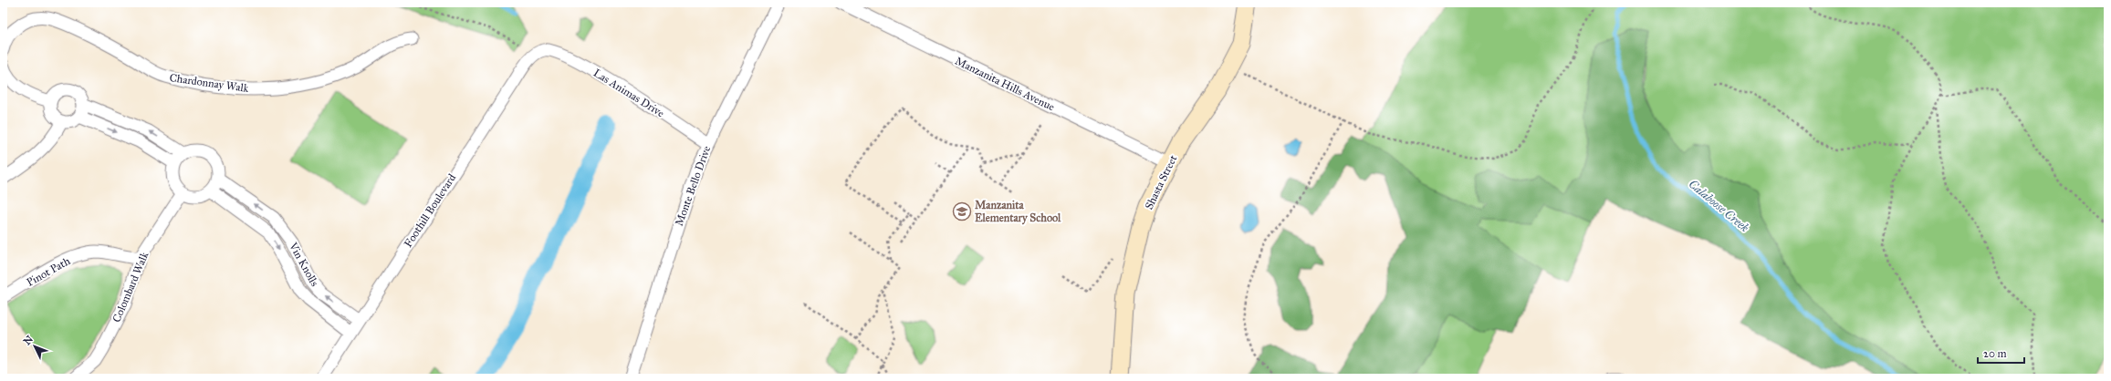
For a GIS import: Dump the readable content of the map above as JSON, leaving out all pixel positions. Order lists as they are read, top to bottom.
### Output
{
  "streets": {
    "street": [
      "Chardonnay Walk",
      "Manzanita Hills Avenue",
      "Las Animas Drive",
      "Shasta Street",
      "Monte Bello Drive",
      "Foothill Boulevard",
      "Vin Knolls",
      "Pinot Path",
      "Colombard Walk"
    ]
  },
  "crossings": [
    ["Manzanita Hills Avenue", "Shasta Street"],
    ["Las Animas Drive", "Monte Bello Drive"],
    ["Las Animas Drive", "Foothill Boulevard"],
    ["Foothill Boulevard", "Vin Knolls"],
    ["Vin Knolls", "Colombard Walk"],
    ["Pinot Path", "Colombard Walk"]
  ],
  "water": ["Calaboose Creek"],
  "places": {
    "school or university": ["Manzanita Elementary School"]
  },
  "scale_bar": "20 m",
  "north": "top left"
}
